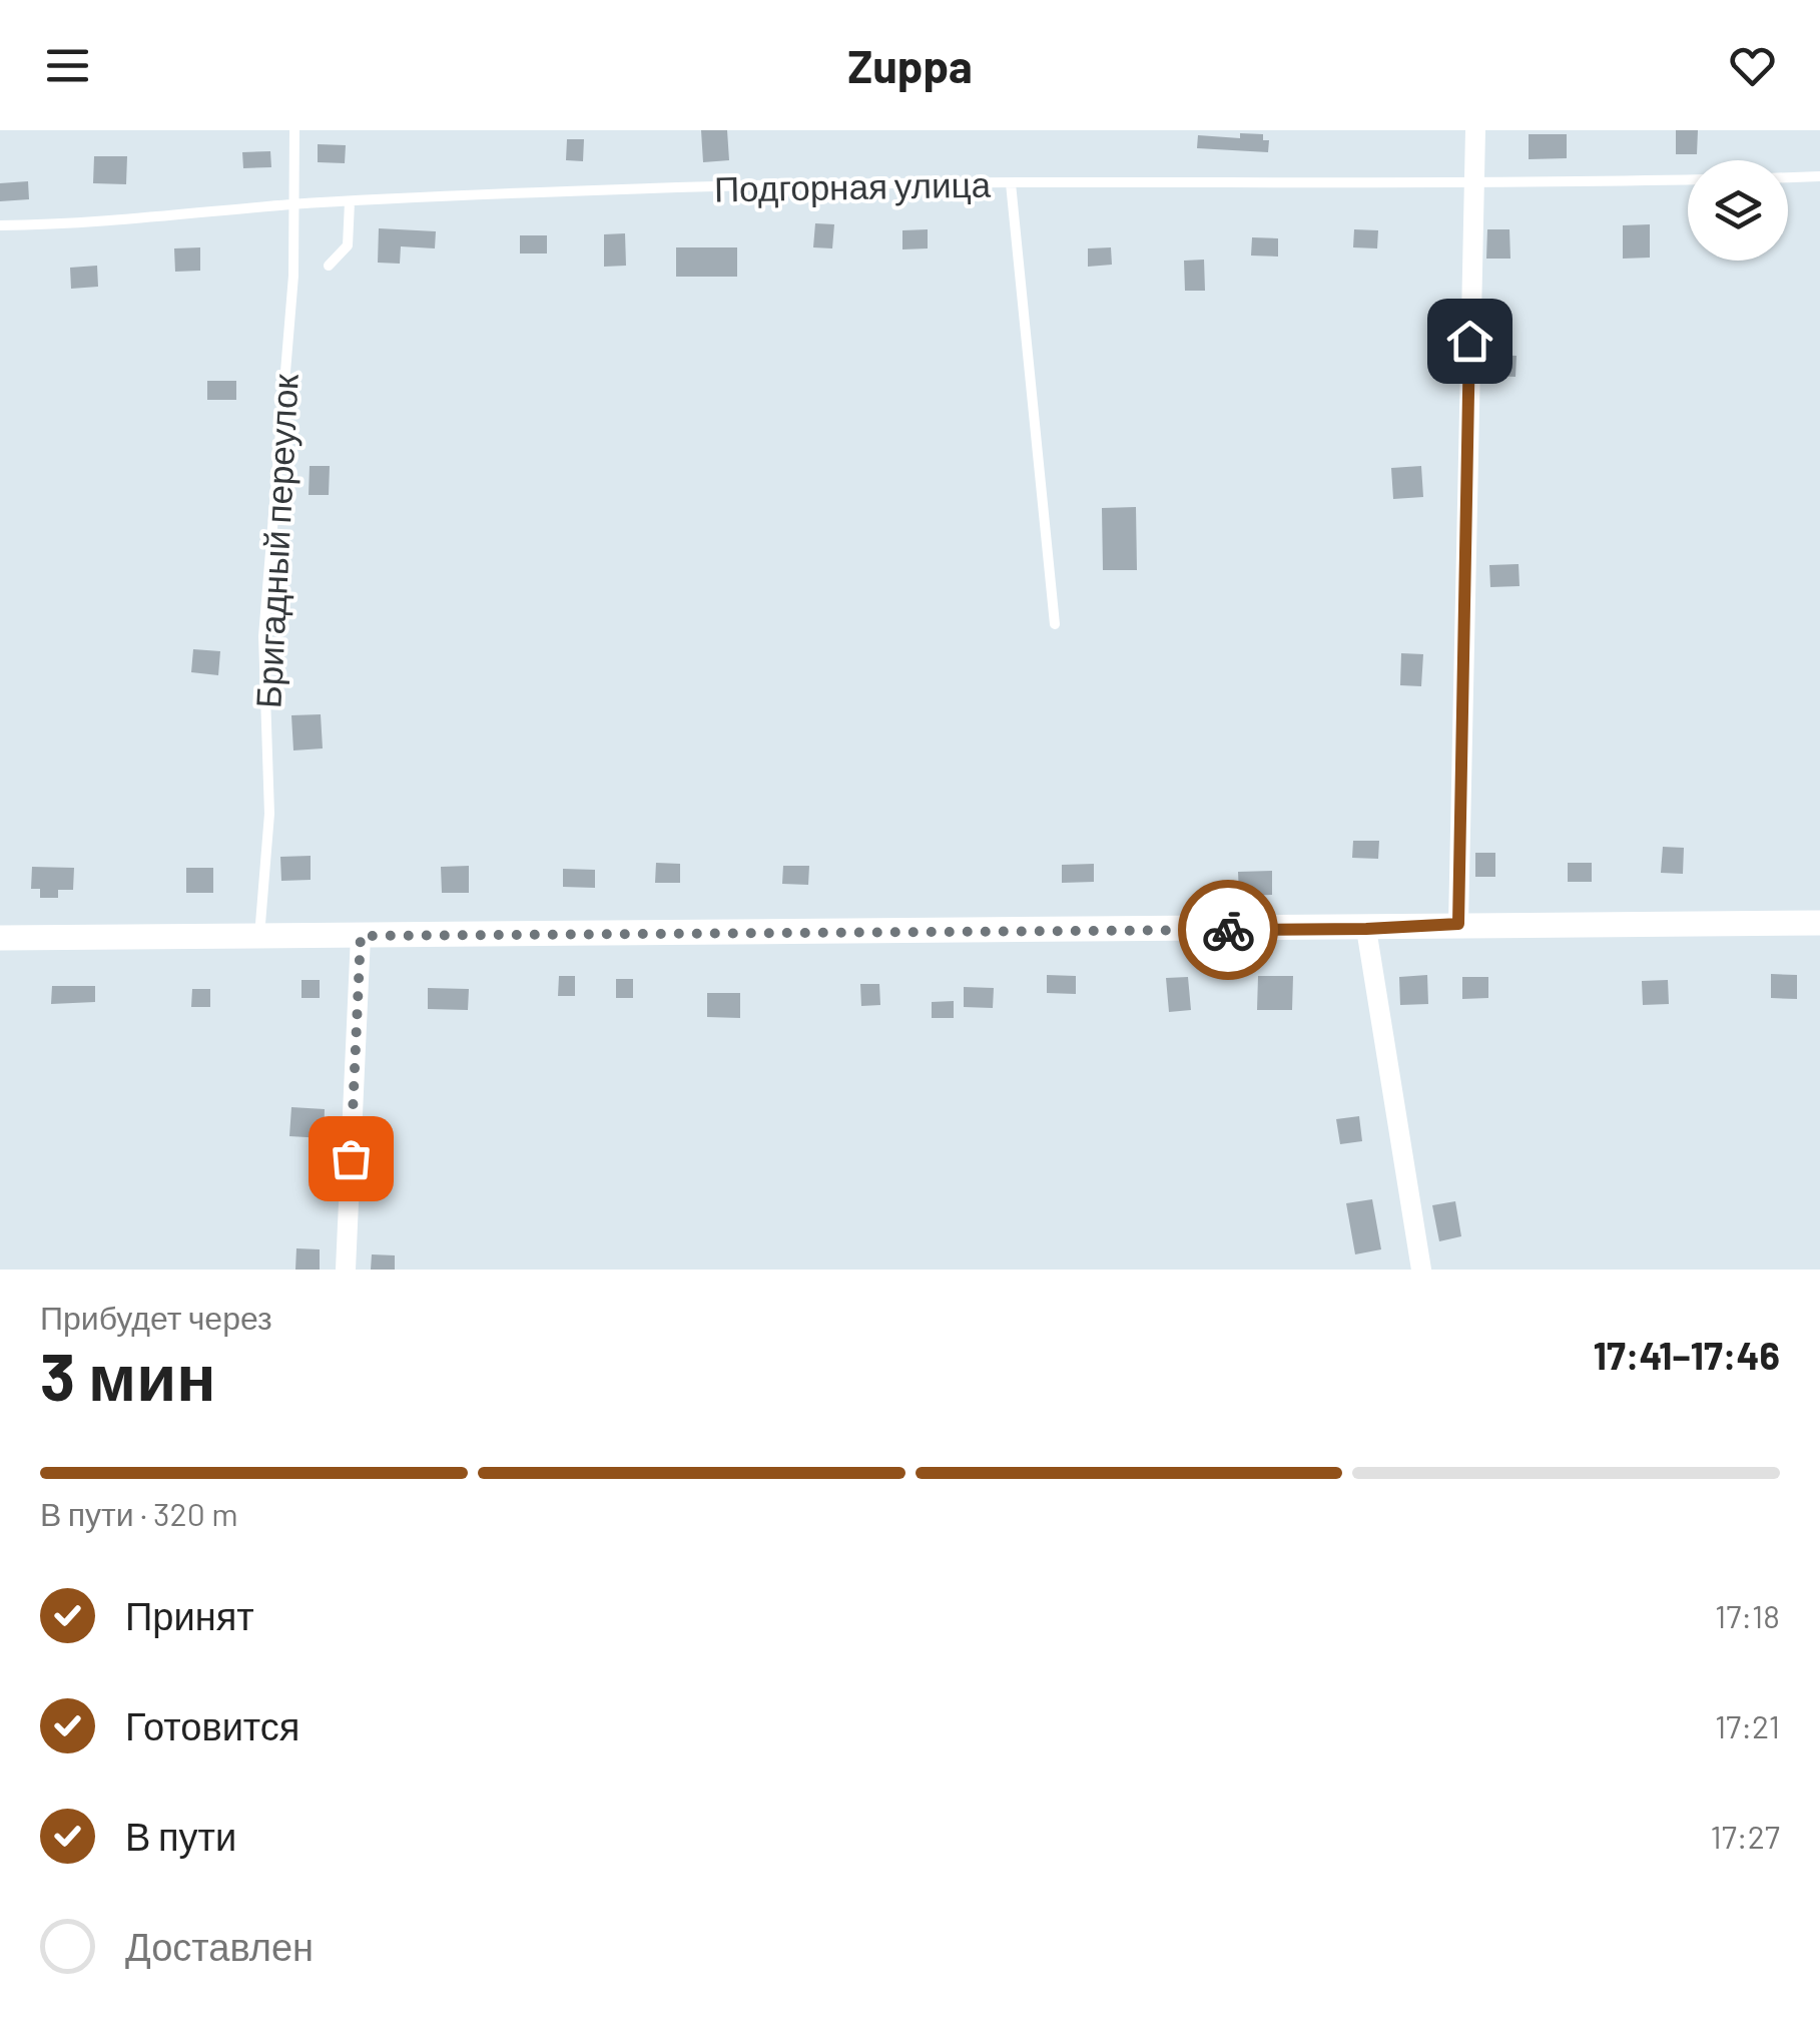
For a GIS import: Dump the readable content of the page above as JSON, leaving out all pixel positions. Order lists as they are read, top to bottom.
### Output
{
  "streets": {
    "lane": ["Подгорная улица", "Бригадный переулок"]
  },
  "crossings": [
    ["Подгорная улица", "Бригадный переулок"]
  ],
  "page": {
    "header": "Zuppa",
    "heading": ["3 мин", "Прибудет через", "17:41–17:46"],
    "bar": "В пути · 320 m",
    "list": [
      ["Принят", "17:18"],
      ["Готовится", "17:21"],
      ["В пути", "17:27"],
      "Доставлен"
    ]
  }
}
